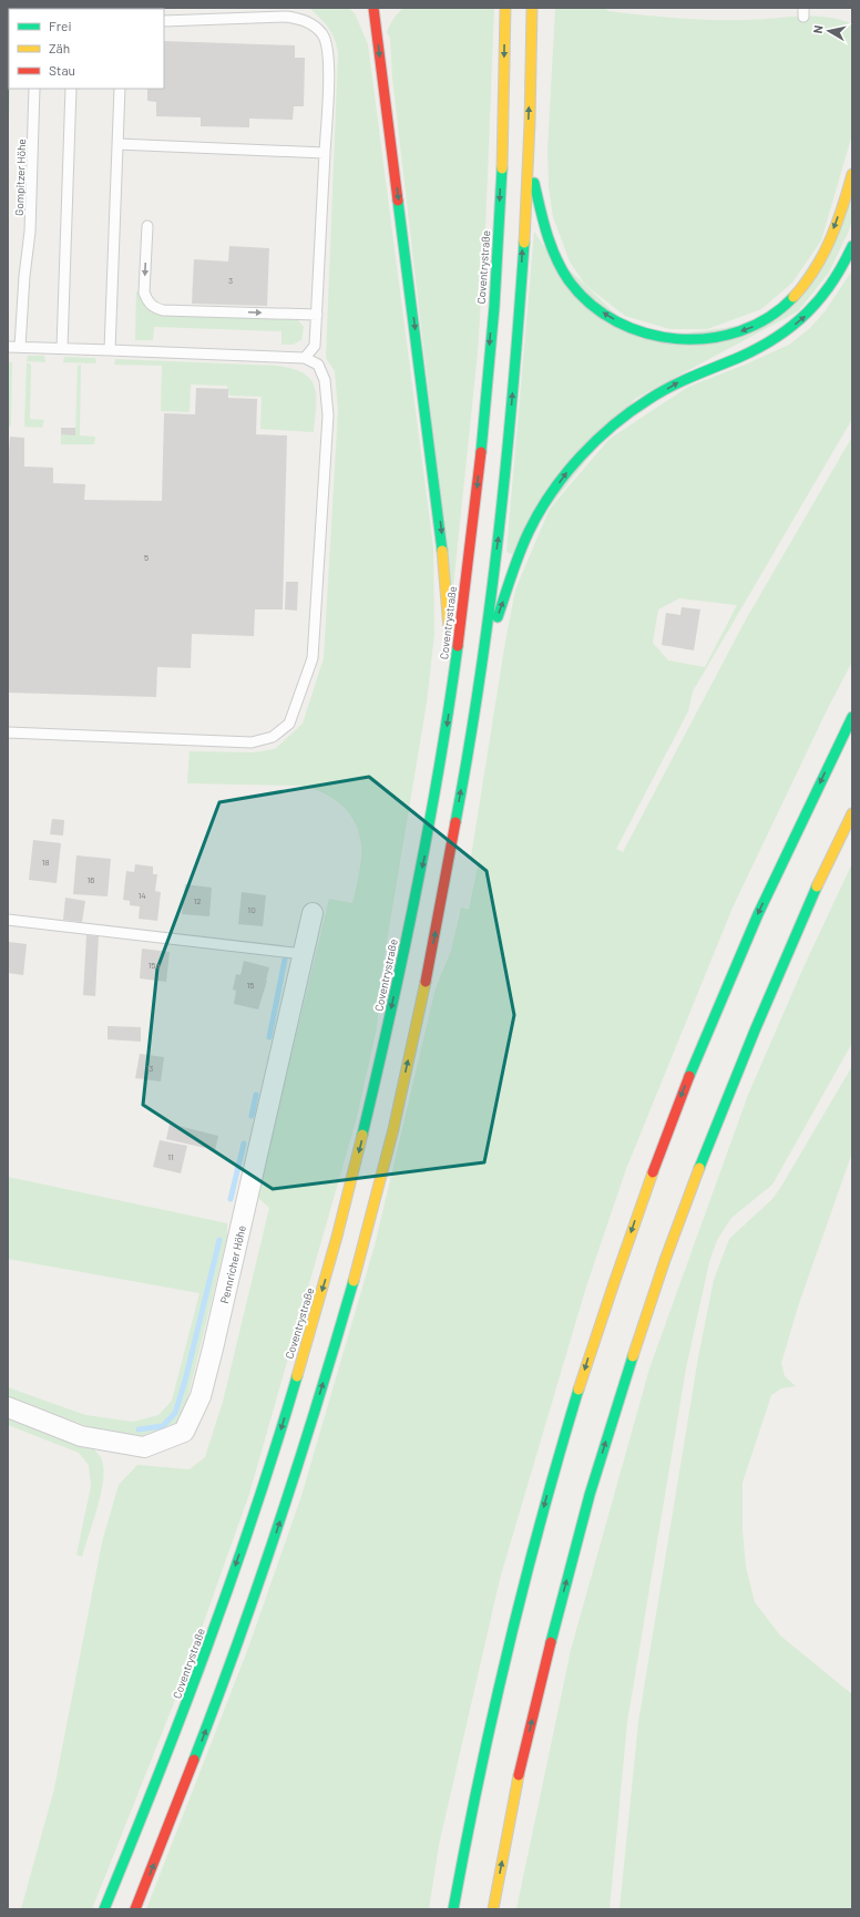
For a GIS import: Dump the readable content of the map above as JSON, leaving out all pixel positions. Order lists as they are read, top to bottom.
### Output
{
  "streets": {
    "main road": ["Coventrystraße"],
    "street": ["Pennricher Höhe"],
    "lane": ["Gompitzer Höhe"]
  },
  "house_numbers": [
    "3",
    "5",
    "18",
    "16",
    "14",
    "12",
    "10",
    "15a",
    "15",
    "13",
    "11"
  ],
  "legend": ["Frei", "Zäh", "Stau"],
  "north": "left"
}
